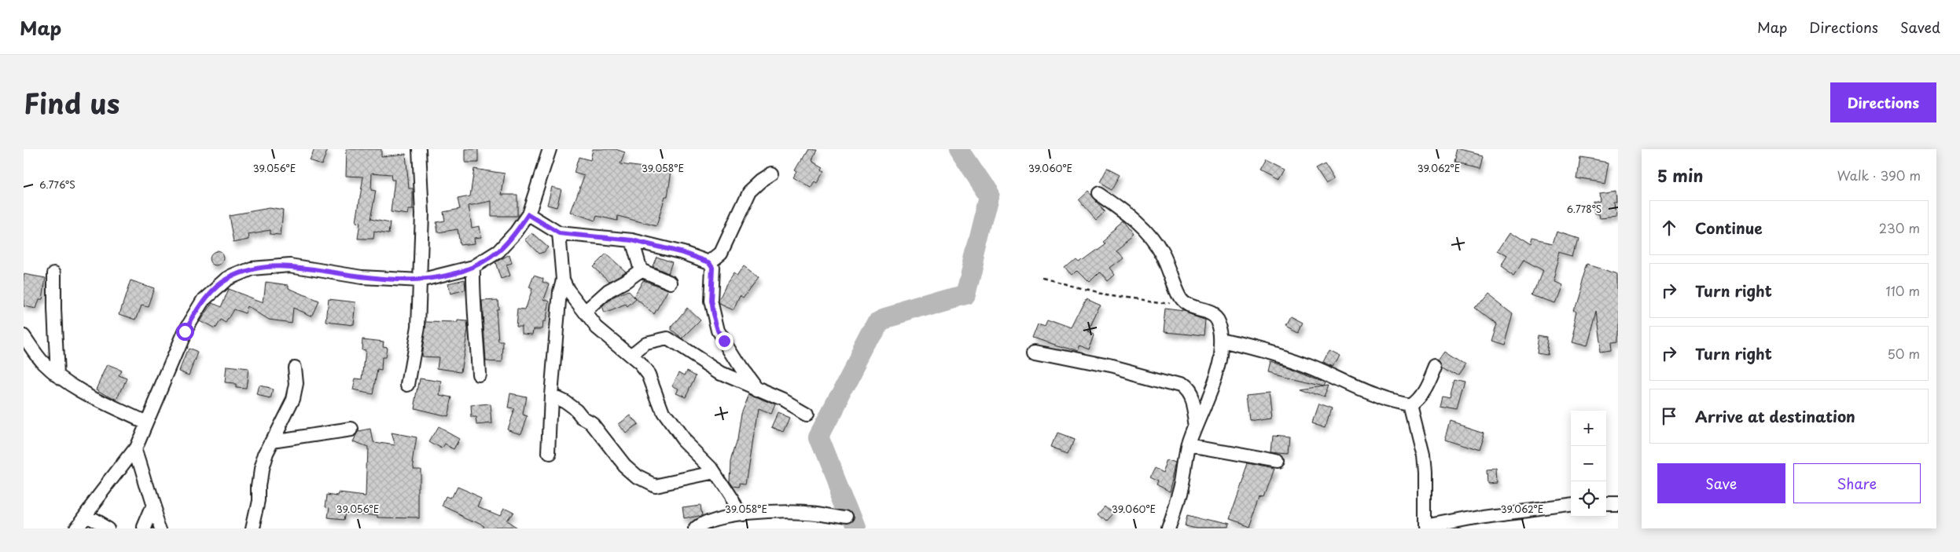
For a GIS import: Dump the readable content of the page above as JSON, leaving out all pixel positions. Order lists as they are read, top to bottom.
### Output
{
  "page": {
    "header": "Map",
    "nav": ["Map", "Directions", "Saved"],
    "title": "Find us",
    "buttons": [
      "Directions",
      ["Save", "Share"]
    ],
    "heading": ["5 min", "Walk · 390 m"],
    "list": [
      ["Continue", "230 m"],
      ["Turn right", "110 m"],
      ["Turn right", "50 m"],
      "Arrive at destination"
    ],
    "map_buttons": ["+", "−"]
  },
  "coordinates": [
    "39.056°E",
    "39.058°E",
    "39.060°E",
    "39.062°E",
    "6.776°S",
    "6.778°S"
  ]
}
